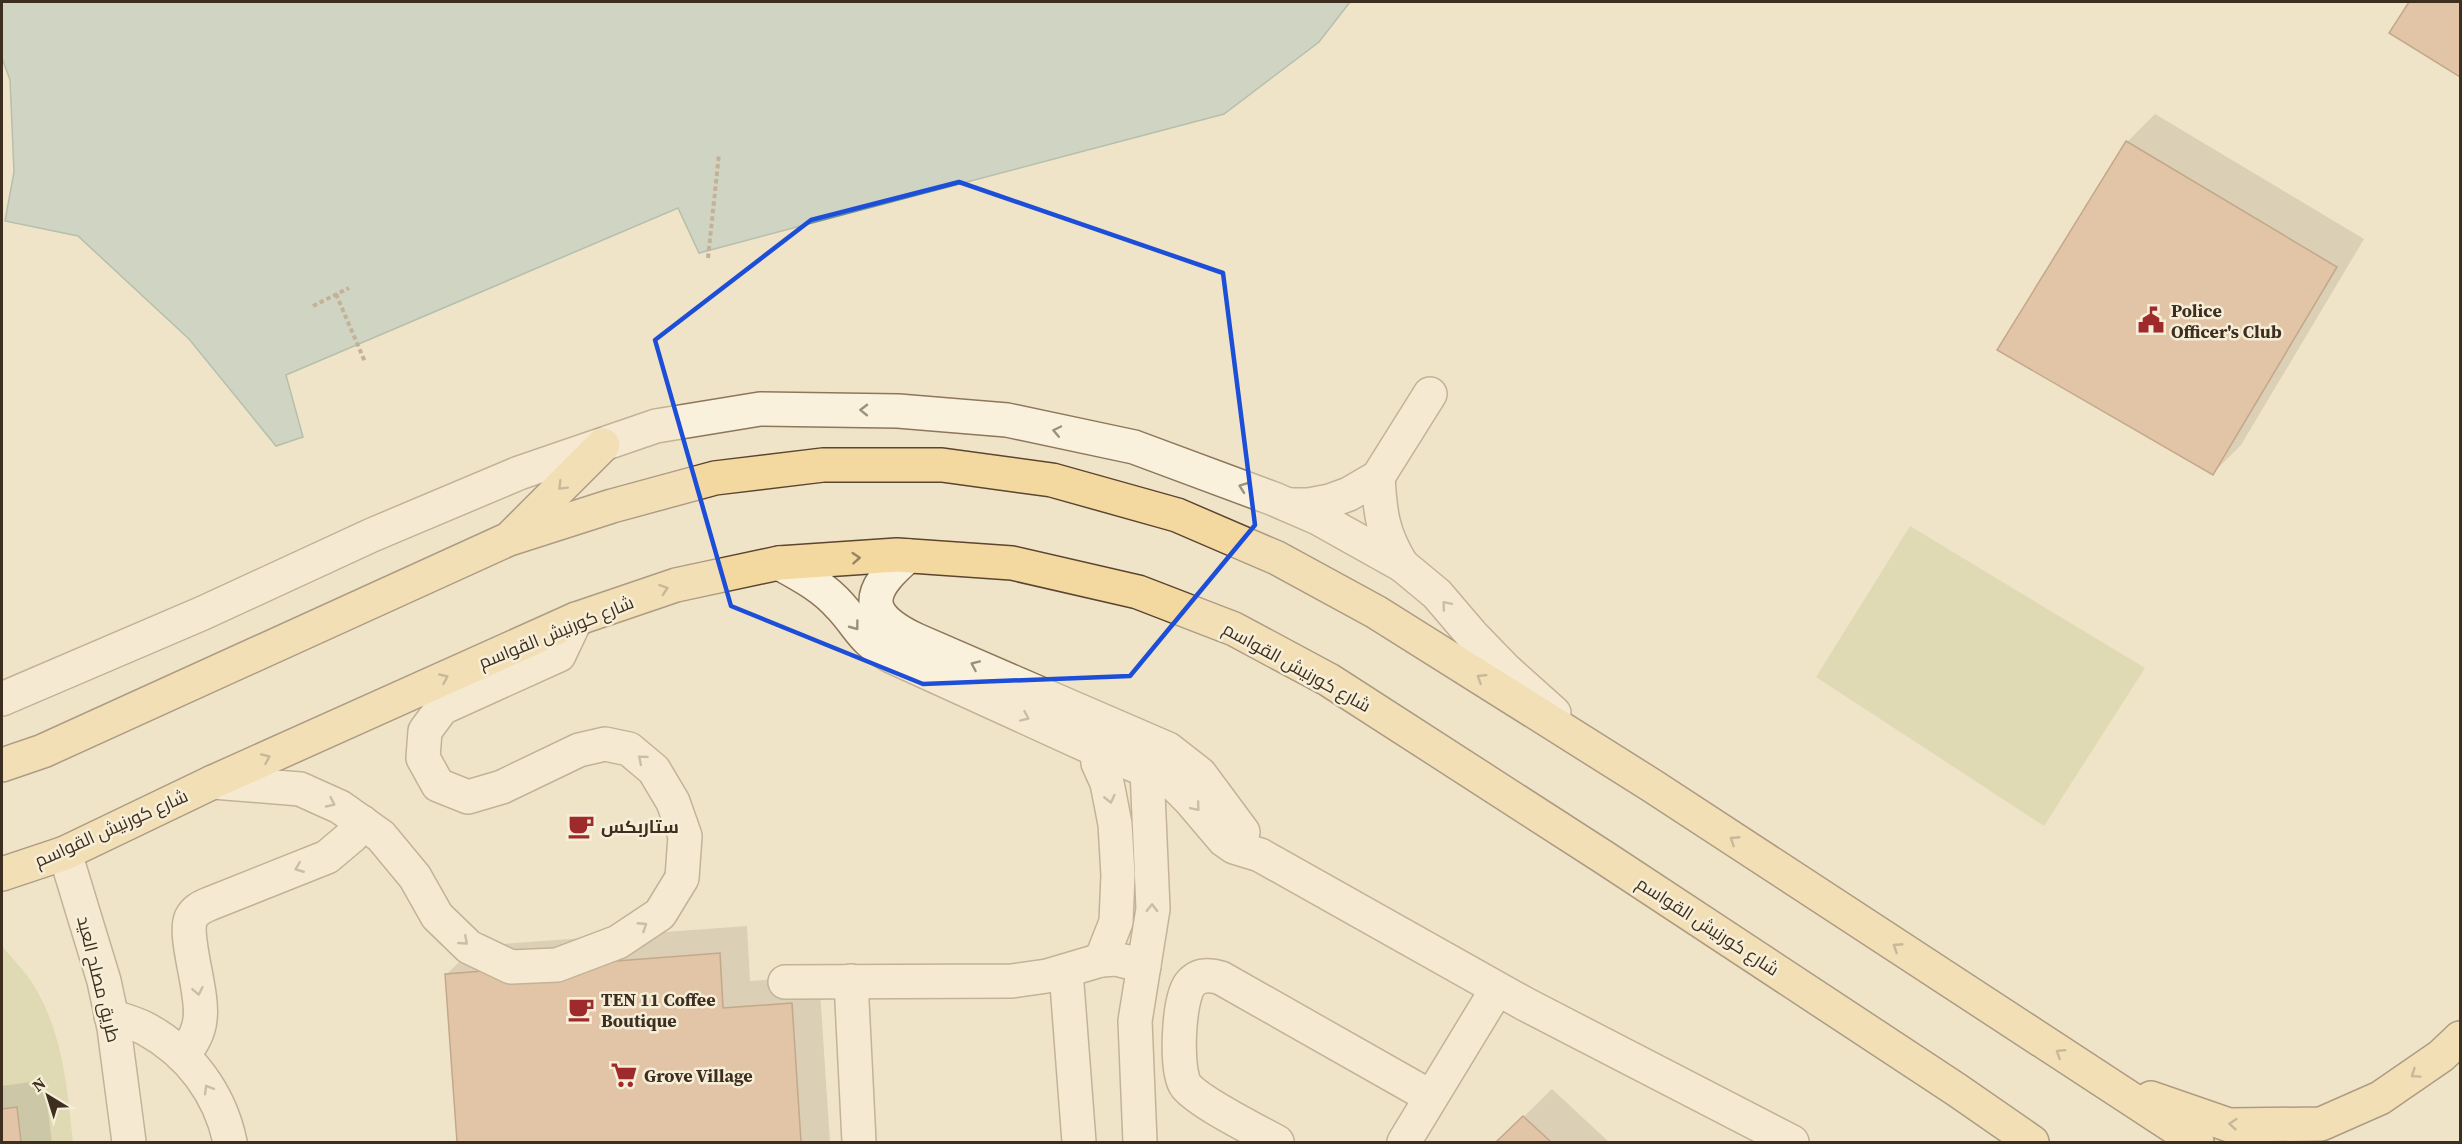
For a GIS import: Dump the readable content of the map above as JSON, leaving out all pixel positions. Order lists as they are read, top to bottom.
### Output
{
  "streets": {
    "main road": ["شارع كورنيش القواسم"],
    "street": ["طريق مصلح العيد"]
  },
  "crossings": [
    ["شارع كورنيش القواسم", "طريق مصلح العيد"]
  ],
  "places": {
    "public building": ["Police Officer's Club"],
    "cafe": ["ستاربكس", "TEN 11 Coffee Boutique"],
    "supermarket": ["Grove Village"]
  },
  "north": "top left"
}
